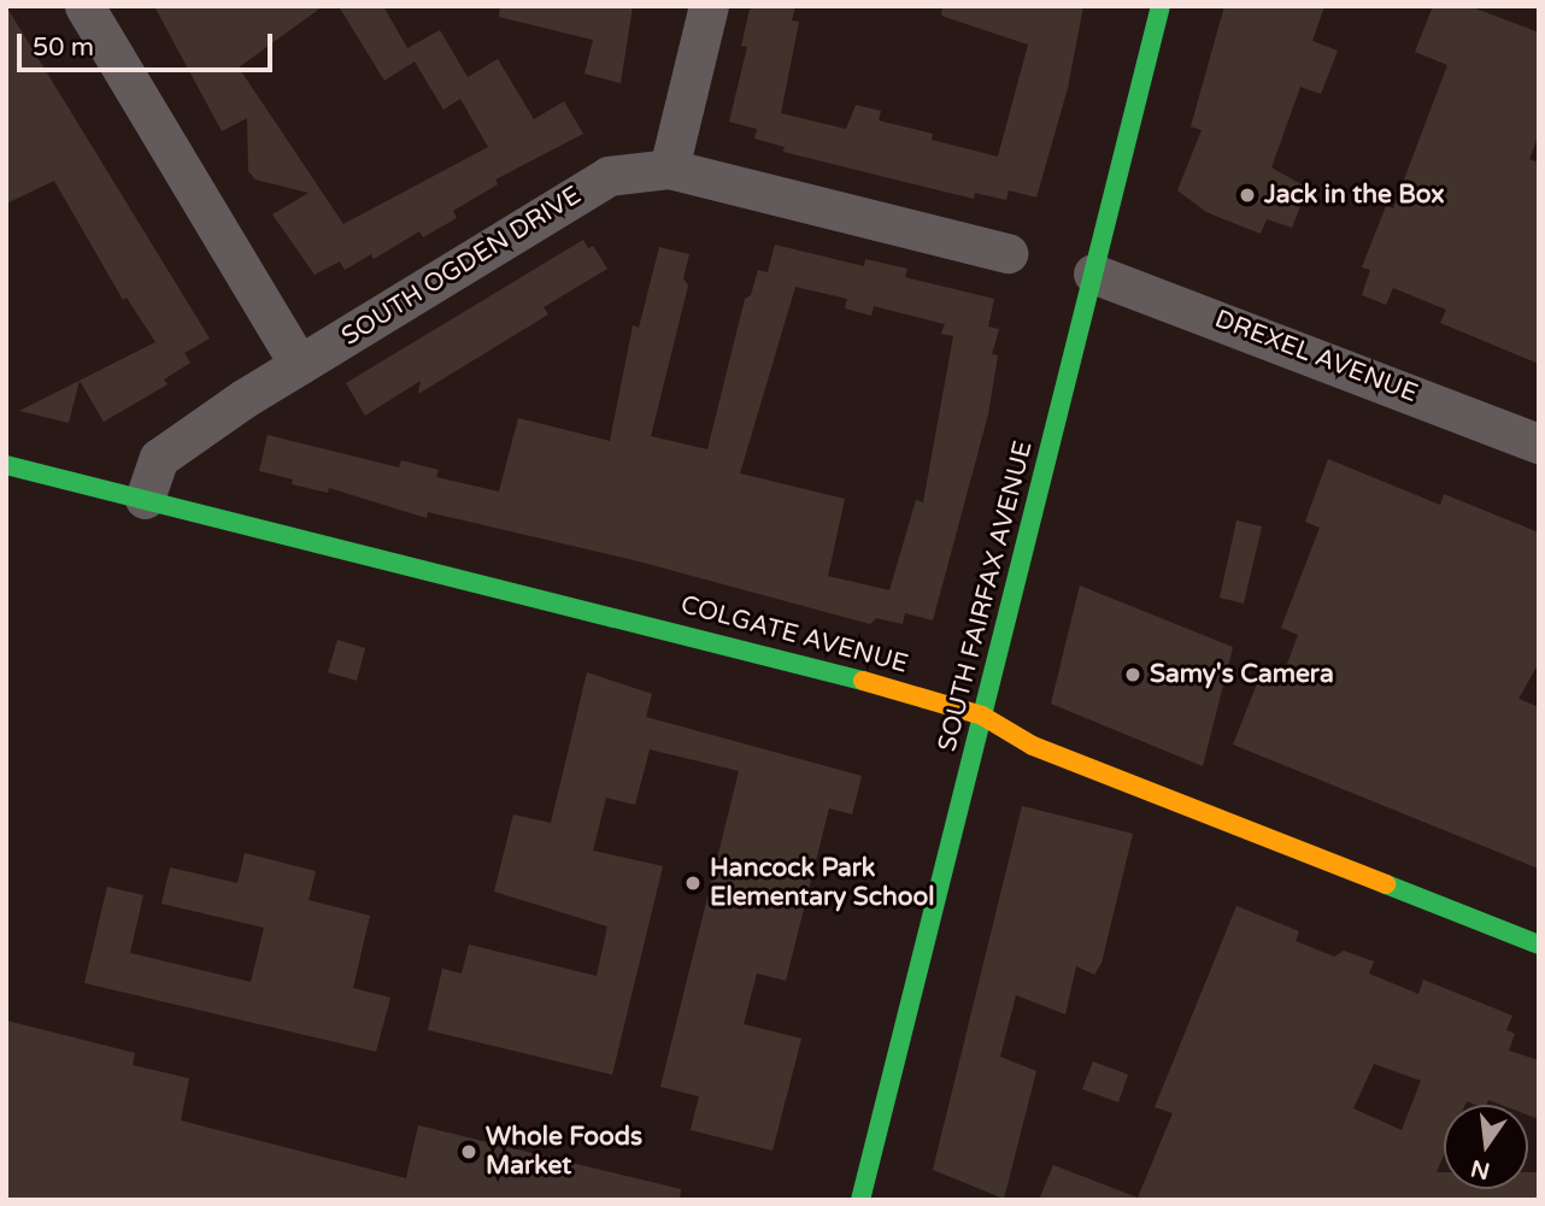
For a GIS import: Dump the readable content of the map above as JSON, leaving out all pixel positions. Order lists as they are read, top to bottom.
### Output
{
  "streets": {
    "street": [
      "SOUTH OGDEN DRIVE",
      "DREXEL AVENUE",
      "SOUTH FAIRFAX AVENUE",
      "COLGATE AVENUE"
    ]
  },
  "crossings": [
    ["SOUTH OGDEN DRIVE", "COLGATE AVENUE"],
    ["DREXEL AVENUE", "SOUTH FAIRFAX AVENUE"],
    ["SOUTH FAIRFAX AVENUE", "COLGATE AVENUE"]
  ],
  "places": [
    "Jack in the Box",
    "Samy's Camera",
    "Hancock Park Elementary School",
    "Whole Foods Market"
  ],
  "scale_bar": "50 m",
  "north": "bottom"
}
